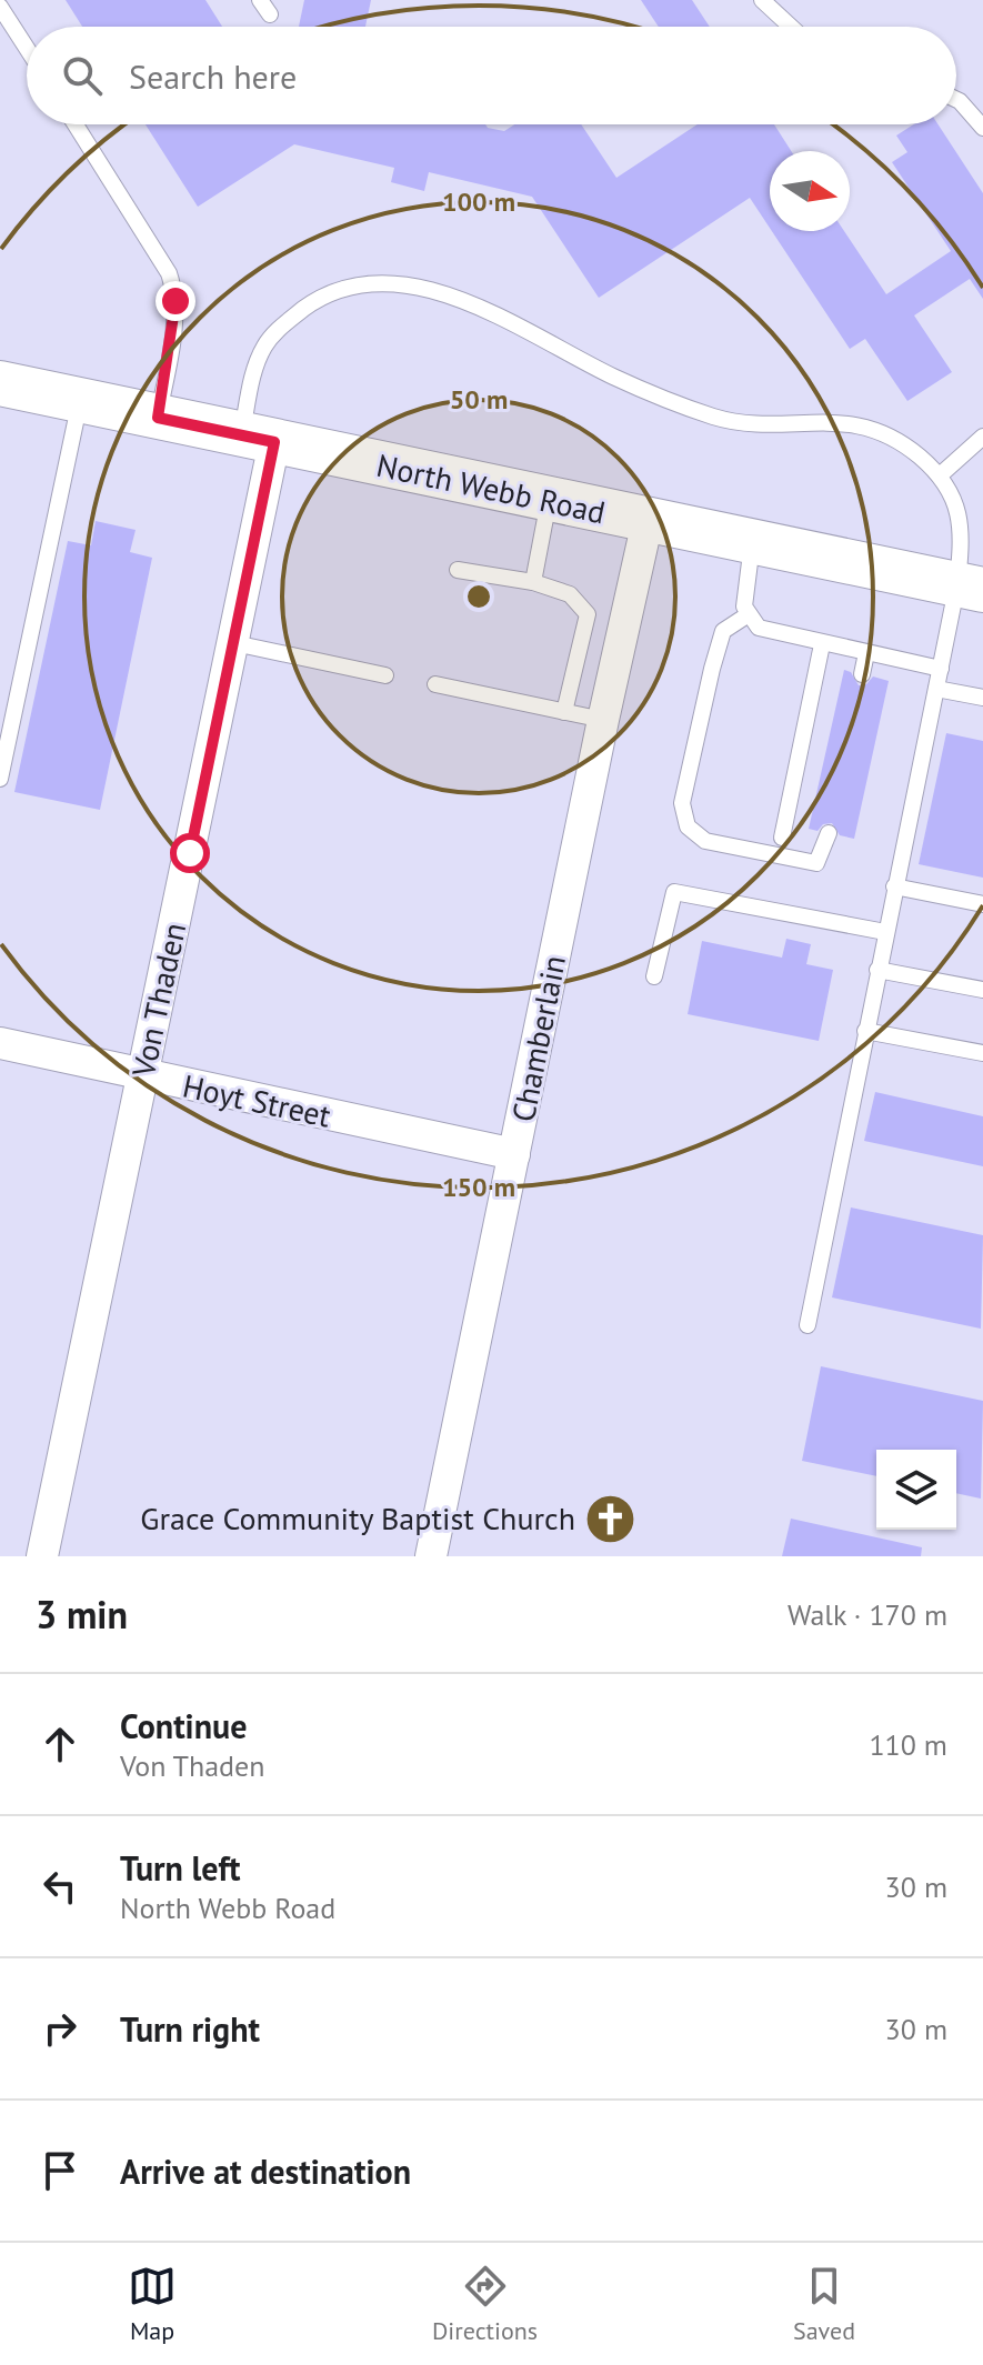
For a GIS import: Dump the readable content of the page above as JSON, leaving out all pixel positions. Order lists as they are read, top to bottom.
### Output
{
  "streets": {
    "main road": ["North Webb Road"],
    "street": ["Von Thaden", "Chamberlain", "Hoyt Street"]
  },
  "crossings": [
    ["North Webb Road", "Von Thaden"],
    ["North Webb Road", "Chamberlain"],
    ["Von Thaden", "Hoyt Street"],
    ["Chamberlain", "Hoyt Street"]
  ],
  "places": {
    "church": ["Grace Community Baptist Church"]
  },
  "north": "right",
  "page": {
    "search": "Search here",
    "heading": ["3 min", "Walk · 170 m"],
    "list": [
      ["Continue", "Von Thaden", "110 m"],
      ["Turn left", "North Webb Road", "30 m"],
      ["Turn right", "30 m"],
      "Arrive at destination"
    ],
    "nav": ["Map", "Directions", "Saved"]
  },
  "rings": ["100 m", "50 m", "150 m"]
}
